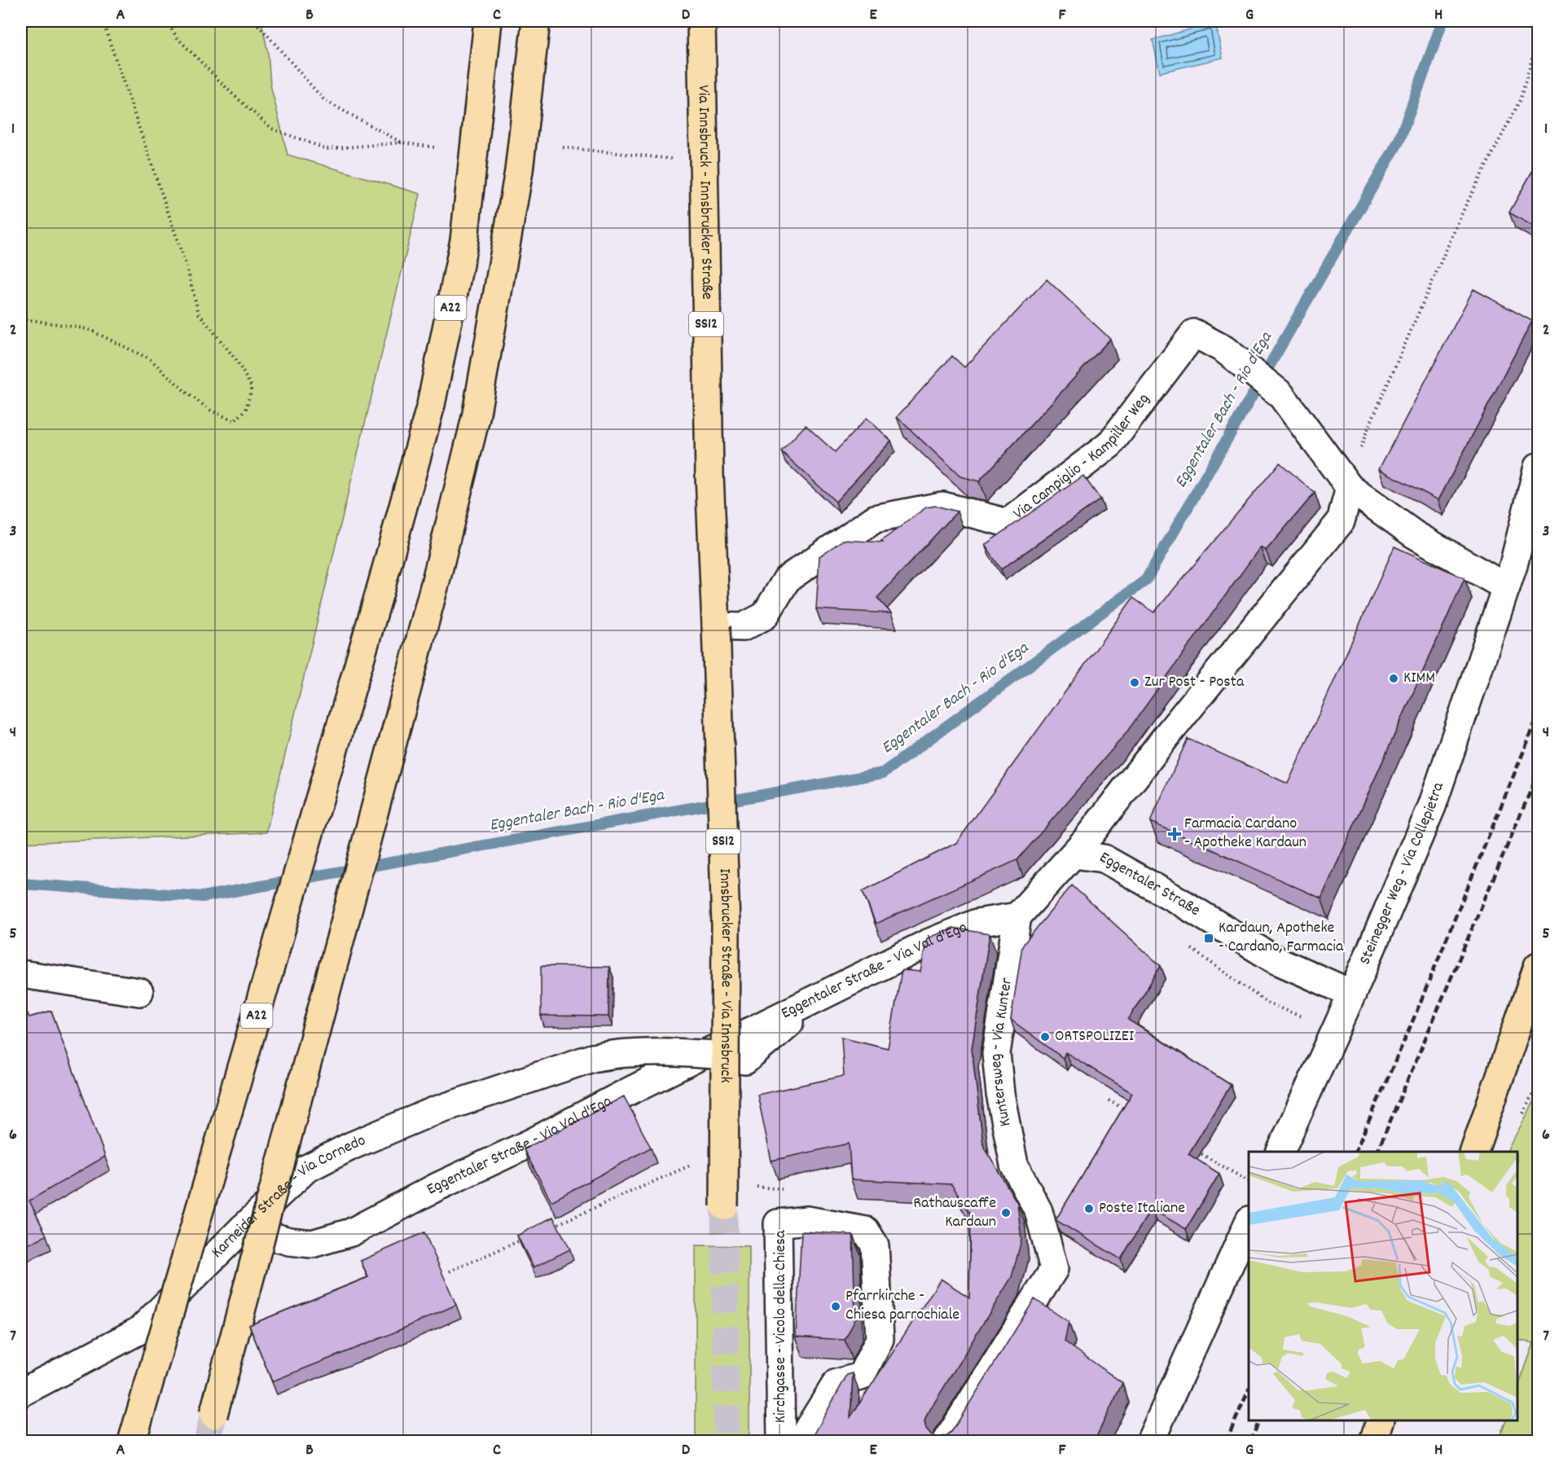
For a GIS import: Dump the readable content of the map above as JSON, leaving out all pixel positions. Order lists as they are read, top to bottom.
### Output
{
  "streets": {
    "main road": [
      "Via Innsbruck - Innsbrucker Straße",
      "A22",
      "SS12",
      "Innsbrucker Straße - Via Innsbruck"
    ],
    "street": [
      "Via Campiglio - Kampiller Weg",
      "Steinegger Weg - Via Collepietra",
      "Eggentaler Straße",
      "Eggentaler Straße - Via Val d'Ega",
      "Kuntersweg - Via Kunter",
      "Karneider Straße - Via Cornedo",
      "Kirchgasse - Vicolo della Chiesa"
    ]
  },
  "crossings": [
    ["Via Innsbruck - Innsbrucker Straße", "Via Campiglio - Kampiller Weg"],
    ["Via Innsbruck - Innsbrucker Straße", "Innsbrucker Straße - Via Innsbruck"],
    ["Via Campiglio - Kampiller Weg", "Innsbrucker Straße - Via Innsbruck"],
    ["Steinegger Weg - Via Collepietra", "Eggentaler Straße"],
    ["Eggentaler Straße - Via Val d'Ega", "Kuntersweg - Via Kunter"],
    ["Eggentaler Straße - Via Val d'Ega", "Karneider Straße - Via Cornedo"],
    ["Innsbrucker Straße - Via Innsbruck", "Karneider Straße - Via Cornedo"]
  ],
  "water": ["Eggentaler Bach - Rio d'Ega"],
  "places": {
    "other": [
      "KIMM",
      "Zur Post - Posta",
      "ORTSPOLIZEI",
      "Poste Italiane",
      "Rathauscaffe Kardaun",
      "Pfarrkirche - Chiesa parrochiale"
    ],
    "health": ["Farmacia Cardano - Apotheke Kardaun"],
    "transit": ["Kardaun, Apotheke - Cardano, Farmacia"]
  },
  "grid": {
    "columns": [
      "A",
      "B",
      "C",
      "D",
      "E",
      "F",
      "G",
      "H"
    ],
    "rows": [
      "1",
      "2",
      "3",
      "4",
      "5",
      "6",
      "7"
    ]
  }
}
